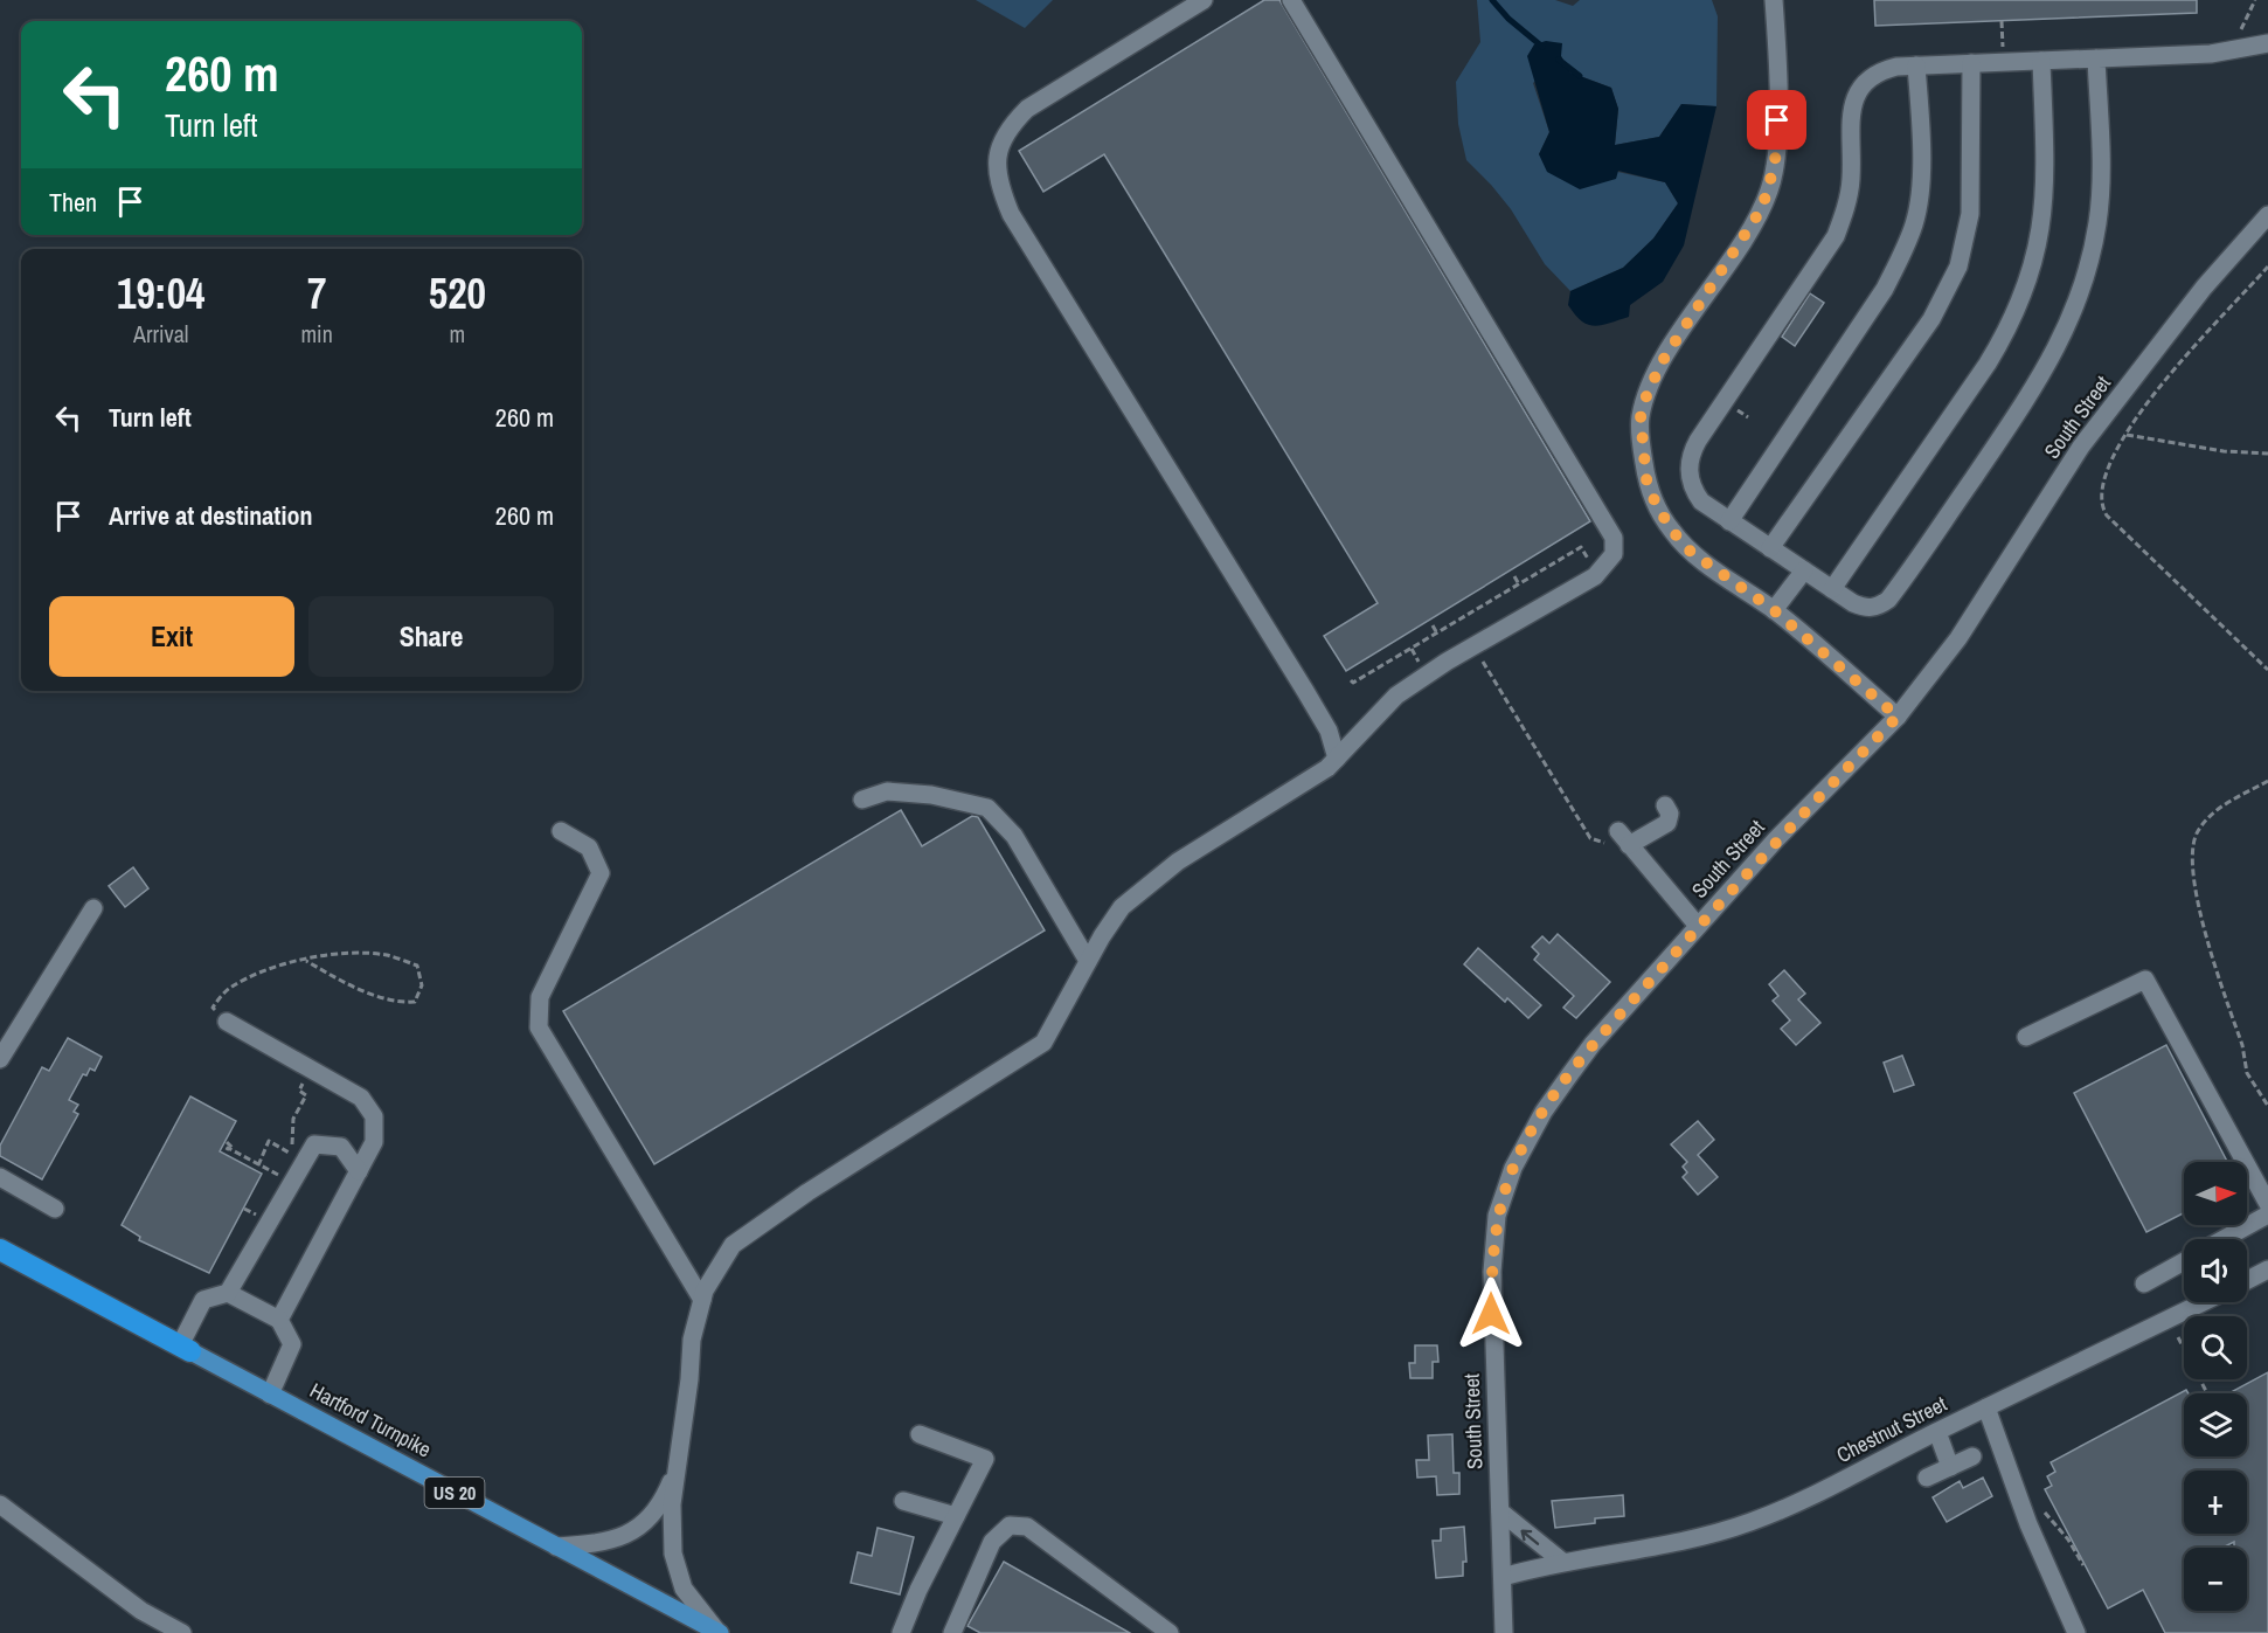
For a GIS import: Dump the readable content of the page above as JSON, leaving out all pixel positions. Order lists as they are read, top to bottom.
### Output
{
  "streets": {
    "highway": ["Hartford Turnpike", "US 20"],
    "street": ["South Street", "Chestnut Street"]
  },
  "crossings": [
    ["South Street", "Chestnut Street"]
  ],
  "north": "right",
  "page": {
    "turn": ["260 m", "Turn left"],
    "then": "Then",
    "eta": [
      "19:04",
      "Arrival",
      "7",
      "min",
      "520",
      "m"
    ],
    "list": [
      {
        "name": "Turn left",
        "value": "260 m"
      },
      {
        "name": "Arrive at destination",
        "value": "260 m"
      }
    ],
    "buttons": ["Exit", "Share"],
    "map_buttons": ["+", "−"]
  }
}
